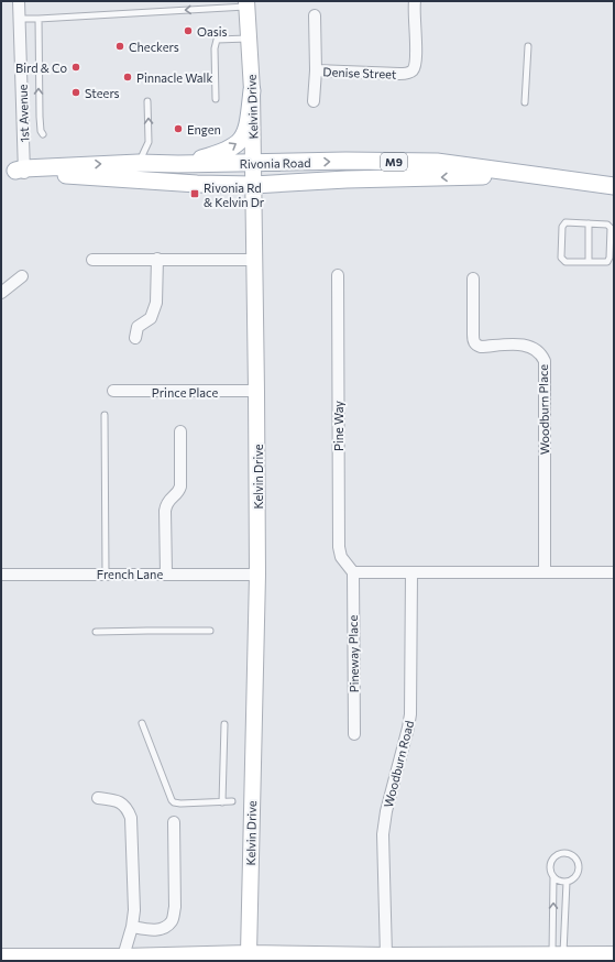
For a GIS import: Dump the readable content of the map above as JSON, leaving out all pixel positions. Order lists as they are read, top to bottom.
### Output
{
  "streets": {
    "main road": ["Kelvin Drive", "M9", "Rivonia Road"],
    "street": [
      "Denise Street",
      "1st Avenue",
      "Prince Place",
      "Woodburn Place",
      "Pine Way",
      "French Lane",
      "Pineway Place",
      "Woodburn Road"
    ]
  },
  "crossings": [
    ["Kelvin Drive", "Rivonia Road"],
    ["Kelvin Drive", "Prince Place"],
    ["Kelvin Drive", "French Lane"],
    ["1st Avenue", "Rivonia Road"],
    ["Pine Way", "Pineway Place"]
  ],
  "places": {
    "other": [
      "Oasis",
      "Checkers",
      "Bird & Co",
      "Pinnacle Walk",
      "Steers",
      "Engen"
    ],
    "transit": ["Rivonia Rd & Kelvin Dr"]
  }
}
